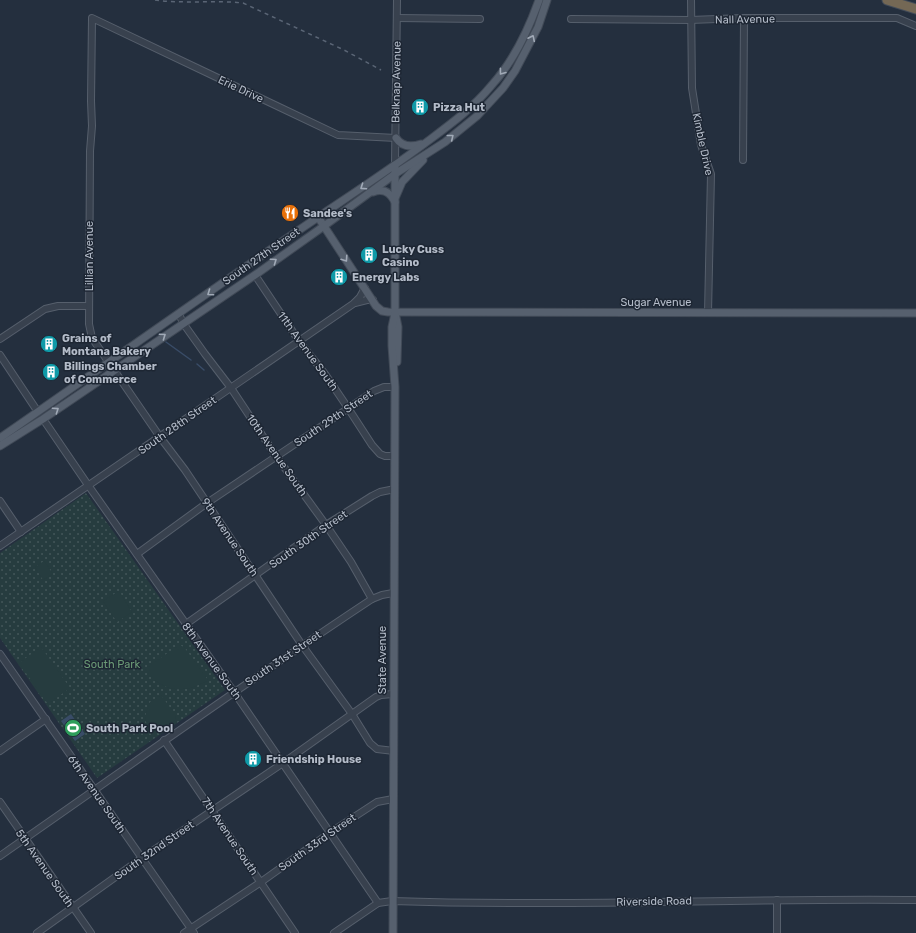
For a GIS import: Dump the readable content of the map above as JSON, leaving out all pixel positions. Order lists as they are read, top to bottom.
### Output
{
  "streets": {
    "main road": ["South 27th Street", "Sugar Avenue", "State Avenue"],
    "street": [
      "Nall Avenue",
      "Belknap Avenue",
      "Erie Drive",
      "Kimble Drive",
      "Lillian Avenue",
      "11th Avenue South",
      "South 29th Street",
      "South 28th Street",
      "10th Avenue South",
      "9th Avenue South",
      "South 30th Street",
      "South 31st Street",
      "8th Avenue South",
      "6th Avenue South",
      "7th Avenue South",
      "South 33rd Street",
      "South 32nd Street",
      "5th Avenue South",
      "Riverside Road"
    ]
  },
  "crossings": [
    ["Nall Avenue", "Kimble Drive"],
    ["Belknap Avenue", "Erie Drive"],
    ["Belknap Avenue", "South 27th Street"],
    ["Belknap Avenue", "State Avenue"],
    ["Erie Drive", "Lillian Avenue"],
    ["Kimble Drive", "Sugar Avenue"],
    ["Lillian Avenue", "9th Avenue South"],
    ["South 27th Street", "11th Avenue South"],
    ["South 27th Street", "10th Avenue South"],
    ["South 27th Street", "9th Avenue South"],
    ["South 27th Street", "State Avenue"],
    ["South 27th Street", "8th Avenue South"],
    ["Sugar Avenue", "State Avenue"],
    ["11th Avenue South", "South 29th Street"],
    ["11th Avenue South", "South 28th Street"],
    ["11th Avenue South", "State Avenue"],
    ["South 29th Street", "10th Avenue South"],
    ["South 29th Street", "9th Avenue South"],
    ["South 29th Street", "State Avenue"],
    ["South 29th Street", "8th Avenue South"],
    ["South 28th Street", "10th Avenue South"],
    ["South 28th Street", "9th Avenue South"],
    ["South 28th Street", "8th Avenue South"],
    ["10th Avenue South", "South 30th Street"],
    ["10th Avenue South", "South 31st Street"],
    ["9th Avenue South", "South 30th Street"],
    ["9th Avenue South", "South 31st Street"],
    ["9th Avenue South", "State Avenue"],
    ["9th Avenue South", "South 32nd Street"],
    ["South 30th Street", "State Avenue"],
    ["South 30th Street", "8th Avenue South"],
    ["South 31st Street", "State Avenue"],
    ["South 31st Street", "8th Avenue South"],
    ["South 31st Street", "6th Avenue South"],
    ["South 31st Street", "7th Avenue South"],
    ["South 31st Street", "5th Avenue South"],
    ["State Avenue", "South 33rd Street"],
    ["State Avenue", "South 32nd Street"],
    ["State Avenue", "Riverside Road"],
    ["8th Avenue South", "South 33rd Street"],
    ["8th Avenue South", "South 32nd Street"],
    ["8th Avenue South", "Riverside Road"],
    ["6th Avenue South", "South 33rd Street"],
    ["6th Avenue South", "South 32nd Street"],
    ["7th Avenue South", "South 33rd Street"],
    ["7th Avenue South", "South 32nd Street"],
    ["South 32nd Street", "5th Avenue South"]
  ],
  "parks": ["South Park"],
  "places": {
    "building": [
      "Pizza Hut",
      "Lucky Cuss Casino",
      "Energy Labs",
      "Grains of Montana Bakery",
      "Billings Chamber of Commerce",
      "Friendship House"
    ],
    "restaurant": ["Sandee's"],
    "sports": ["South Park Pool"]
  }
}
